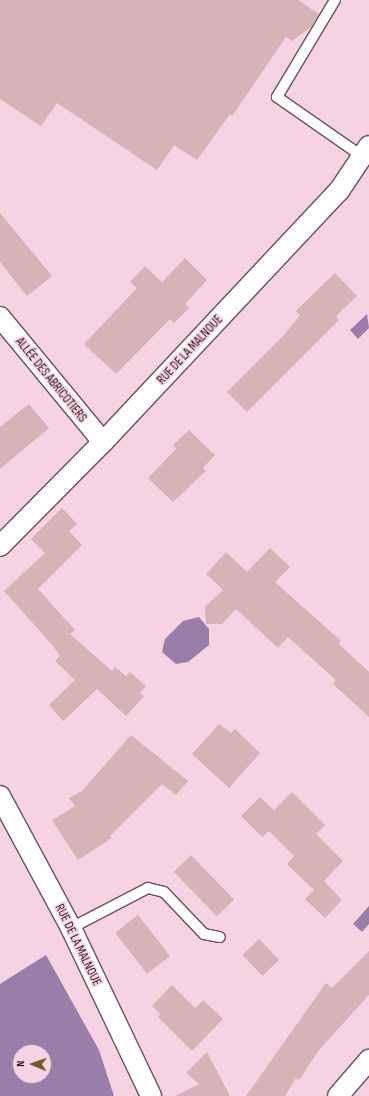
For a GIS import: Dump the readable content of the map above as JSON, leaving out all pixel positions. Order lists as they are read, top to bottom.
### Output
{
  "streets": {
    "street": ["RUE DE LA MALNOUE", "ALLÉE DES ABRICOTIERS"]
  },
  "crossings": [
    ["RUE DE LA MALNOUE", "ALLÉE DES ABRICOTIERS"]
  ],
  "north": "left"
}
